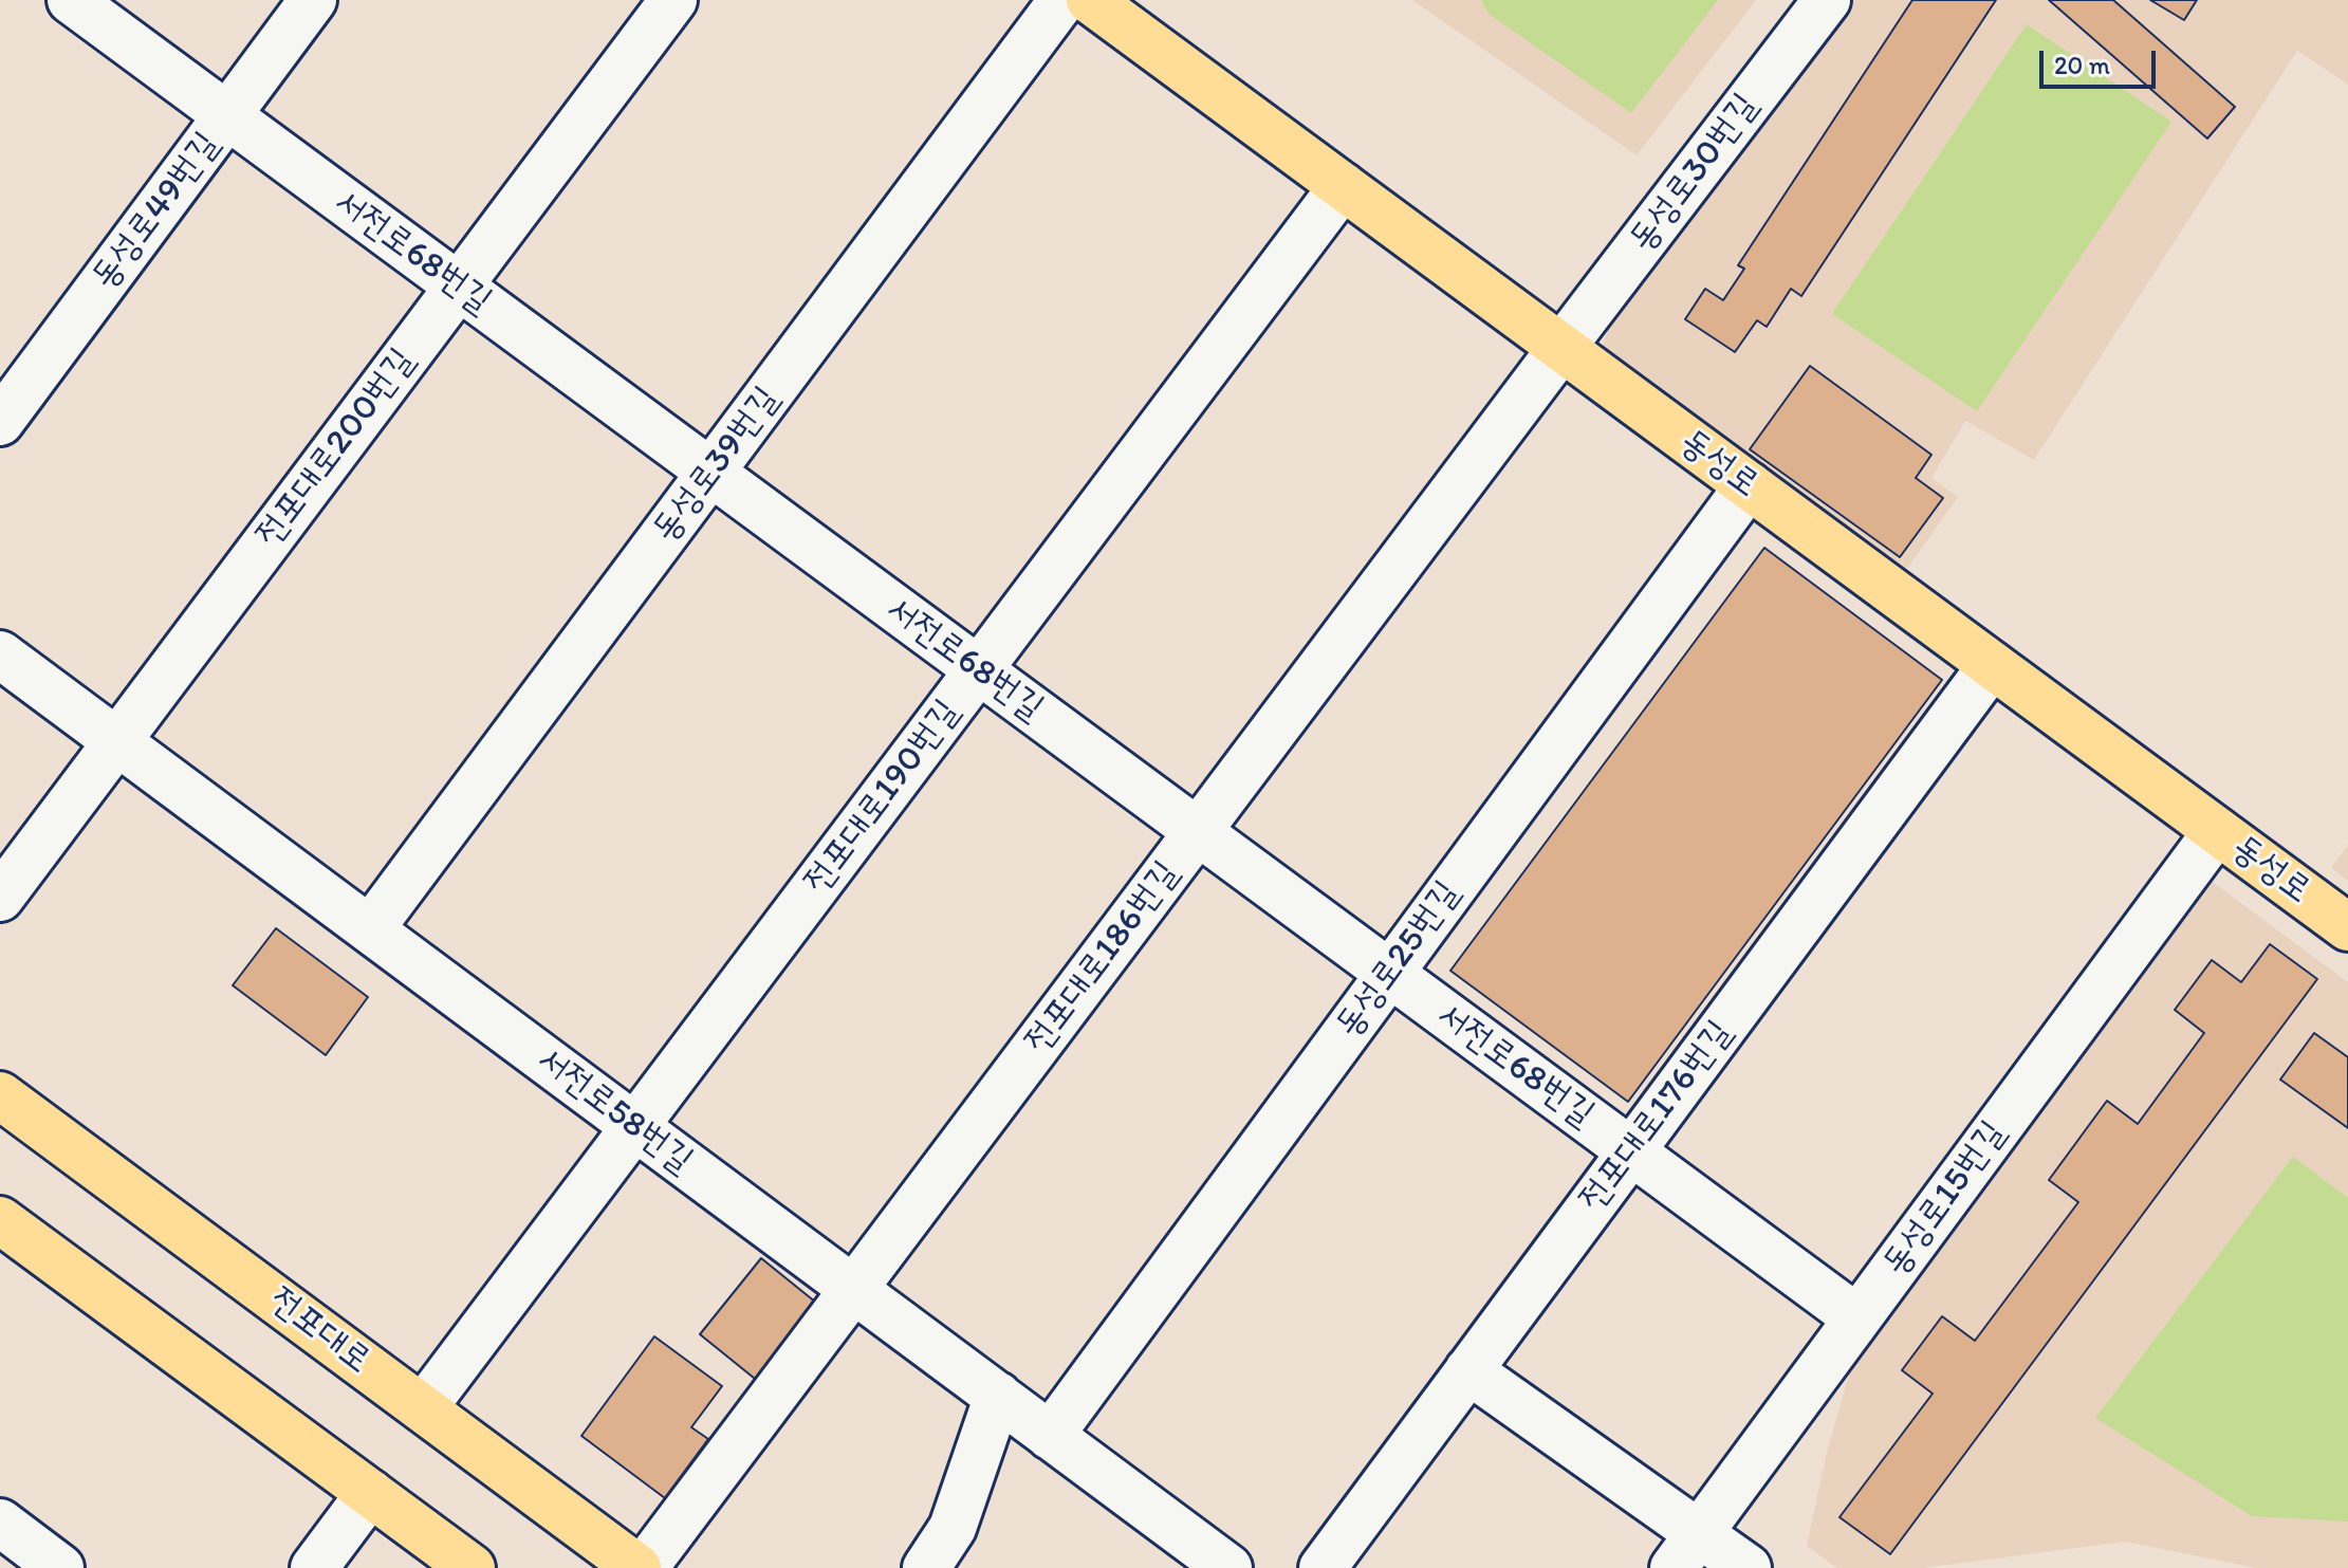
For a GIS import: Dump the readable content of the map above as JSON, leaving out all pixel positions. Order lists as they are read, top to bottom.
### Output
{
  "streets": {
    "main road": ["동성로", "전포대로"],
    "street": [
      "동성로30번길",
      "동성로49번길",
      "서전로68번길",
      "전포대로200번길",
      "동성로39번길",
      "전포대로190번길",
      "전포대로186번길",
      "동성로25번길",
      "서전로58번길",
      "전포대로176번길",
      "동성로15번길"
    ]
  },
  "crossings": [
    ["동성로30번길", "동성로"],
    ["동성로30번길", "전포대로186번길"],
    ["동성로49번길", "서전로68번길"],
    ["서전로68번길", "전포대로200번길"],
    ["서전로68번길", "동성로39번길"],
    ["서전로68번길", "전포대로190번길"],
    ["서전로68번길", "전포대로186번길"],
    ["서전로68번길", "동성로25번길"],
    ["서전로68번길", "전포대로176번길"],
    ["서전로68번길", "동성로15번길"],
    ["전포대로200번길", "서전로58번길"],
    ["동성로", "전포대로190번길"],
    ["동성로", "전포대로186번길"],
    ["동성로", "동성로25번길"],
    ["동성로", "전포대로176번길"],
    ["동성로", "동성로15번길"],
    ["동성로39번길", "서전로58번길"],
    ["전포대로190번길", "서전로58번길"],
    ["전포대로190번길", "전포대로"],
    ["전포대로186번길", "서전로58번길"],
    ["동성로25번길", "서전로58번길"]
  ],
  "scale_bar": "20 m"
}
